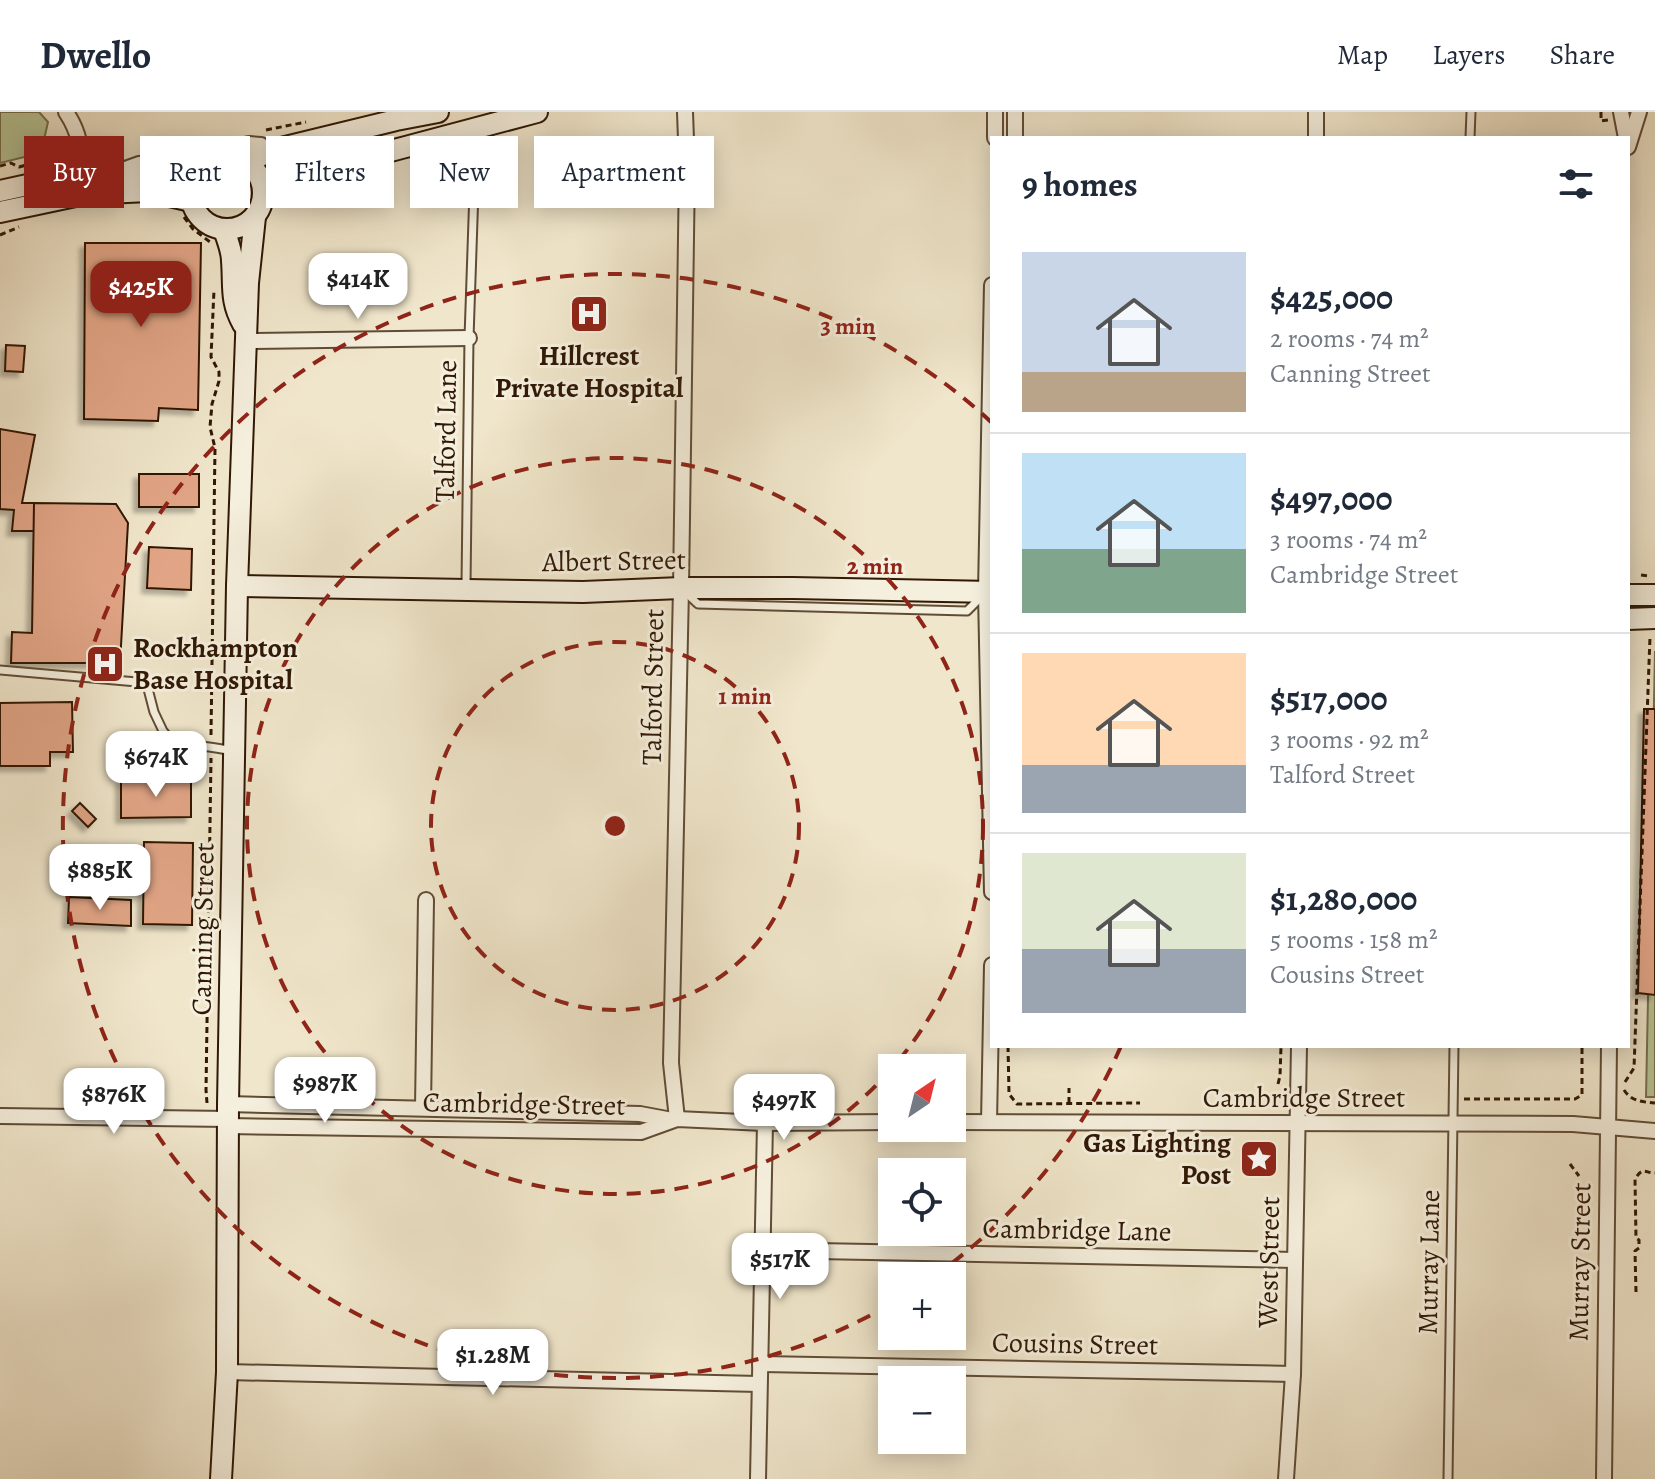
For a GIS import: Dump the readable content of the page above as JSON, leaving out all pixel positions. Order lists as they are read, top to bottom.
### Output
{
  "streets": {
    "street": [
      "Albert Street",
      "Talford Street",
      "Canning Street",
      "Cambridge Street",
      "Cambridge Lane",
      "West Street",
      "Murray Street",
      "Cousins Street"
    ],
    "lane": ["Talford Lane", "Murray Lane"]
  },
  "crossings": [
    ["Talford Lane", "Albert Street"],
    ["Albert Street", "Talford Street"],
    ["Albert Street", "Canning Street"],
    ["Talford Street", "Cambridge Street"],
    ["Canning Street", "Cambridge Street"],
    ["Cambridge Street", "West Street"],
    ["Cambridge Street", "Murray Lane"],
    ["Cambridge Street", "Murray Street"],
    ["Cambridge Lane", "West Street"],
    ["West Street", "Cousins Street"]
  ],
  "places": {
    "hospital": ["Hillcrest Private Hospital", "Rockhampton Base Hospital"],
    "place": ["Gas Lighting Post"]
  },
  "north": "top right",
  "page": {
    "header": "Dwello",
    "nav": ["Map", "Layers", "Share"],
    "chip": [
      "Buy",
      "Rent",
      "Filters",
      "New",
      "Apartment"
    ],
    "heading": "9 homes",
    "list": [
      {
        "name": "$425,000",
        "note": "2 rooms · 74 m² · Canning Street"
      },
      {
        "name": "$497,000",
        "note": "3 rooms · 74 m² · Cambridge Street"
      },
      {
        "name": "$517,000",
        "note": "3 rooms · 92 m² · Talford Street"
      },
      {
        "name": "$1,280,000",
        "note": "5 rooms · 158 m² · Cousins Street"
      }
    ],
    "price": [
      "$414K",
      "$425K",
      "$674K",
      "$885K",
      "$987K",
      "$876K",
      "$497K",
      "$517K",
      "$1.28M"
    ],
    "map_buttons": ["+", "−"]
  },
  "rings": ["3 min", "2 min", "1 min"]
}
